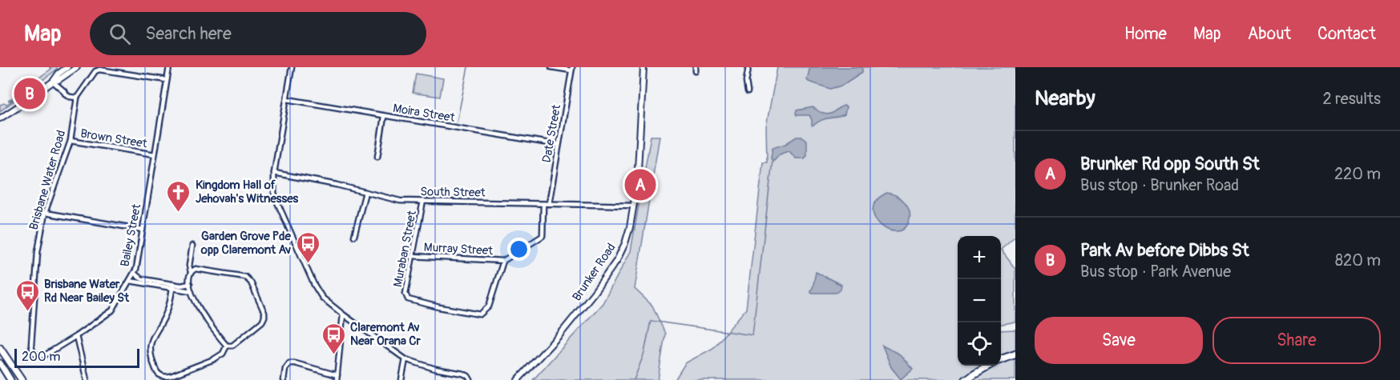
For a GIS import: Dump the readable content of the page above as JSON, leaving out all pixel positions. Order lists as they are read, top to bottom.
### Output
{
  "streets": {
    "main road": ["Brunker Road"],
    "street": [
      "Moira Street",
      "Date Street",
      "Brown Street",
      "Brisbane Water Road",
      "South Street",
      "Bailey Street",
      "Muraban Street",
      "Murray Street"
    ]
  },
  "crossings": [
    ["Moira Street", "Date Street"],
    ["Date Street", "South Street"],
    ["Brown Street", "Brisbane Water Road"],
    ["Brown Street", "Bailey Street"],
    ["Brisbane Water Road", "Bailey Street"],
    ["South Street", "Muraban Street"],
    ["South Street", "Brunker Road"],
    ["Muraban Street", "Murray Street"]
  ],
  "places": {
    "church": ["Kingdom Hall of Jehovah's Witnesses"],
    "bus stop": ["Garden Grove Pde opp Claremont Av", "Brisbane Water Rd Near Bailey St", "Claremont Av Near Orana Cr"]
  },
  "scale_bar": "200 m",
  "page": {
    "header": "Map",
    "search": "Search here",
    "nav": [
      "Home",
      "Map",
      "About",
      "Contact"
    ],
    "heading": ["Nearby", "2 results"],
    "pins": ["B", "A"],
    "list": [
      {
        "mark": "A",
        "name": "Brunker Rd opp South St",
        "note": "Bus stop · Brunker Road",
        "value": "220 m"
      },
      {
        "mark": "B",
        "name": "Park Av before Dibbs St",
        "note": "Bus stop · Park Avenue",
        "value": "820 m"
      }
    ],
    "map_buttons": ["+", "−"],
    "buttons": ["Save", "Share"],
    "scale": "200 m"
  }
}
